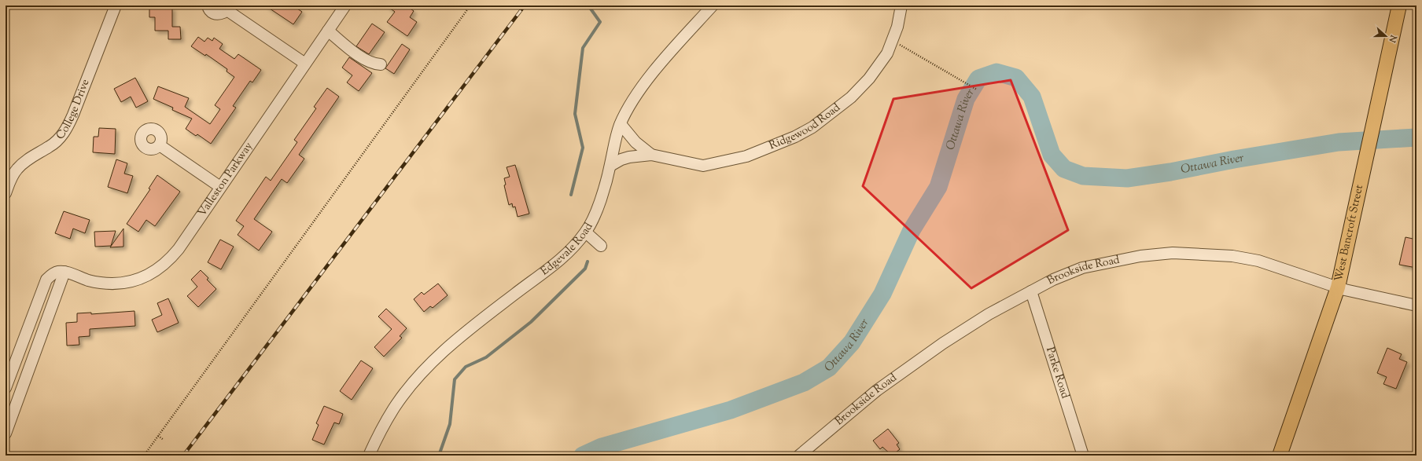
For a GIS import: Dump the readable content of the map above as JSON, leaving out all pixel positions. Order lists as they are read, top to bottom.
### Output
{
  "streets": {
    "main road": ["West Bancroft Street"],
    "street": [
      "College Drive",
      "Ridgewood Road",
      "Valleston Parkway",
      "Edgevale Road",
      "Brookside Road",
      "Parke Road"
    ]
  },
  "crossings": [
    ["Ridgewood Road", "Edgevale Road"],
    ["West Bancroft Street", "Brookside Road"],
    ["Brookside Road", "Parke Road"]
  ],
  "water": ["Ottawa River"],
  "north": "right"
}
